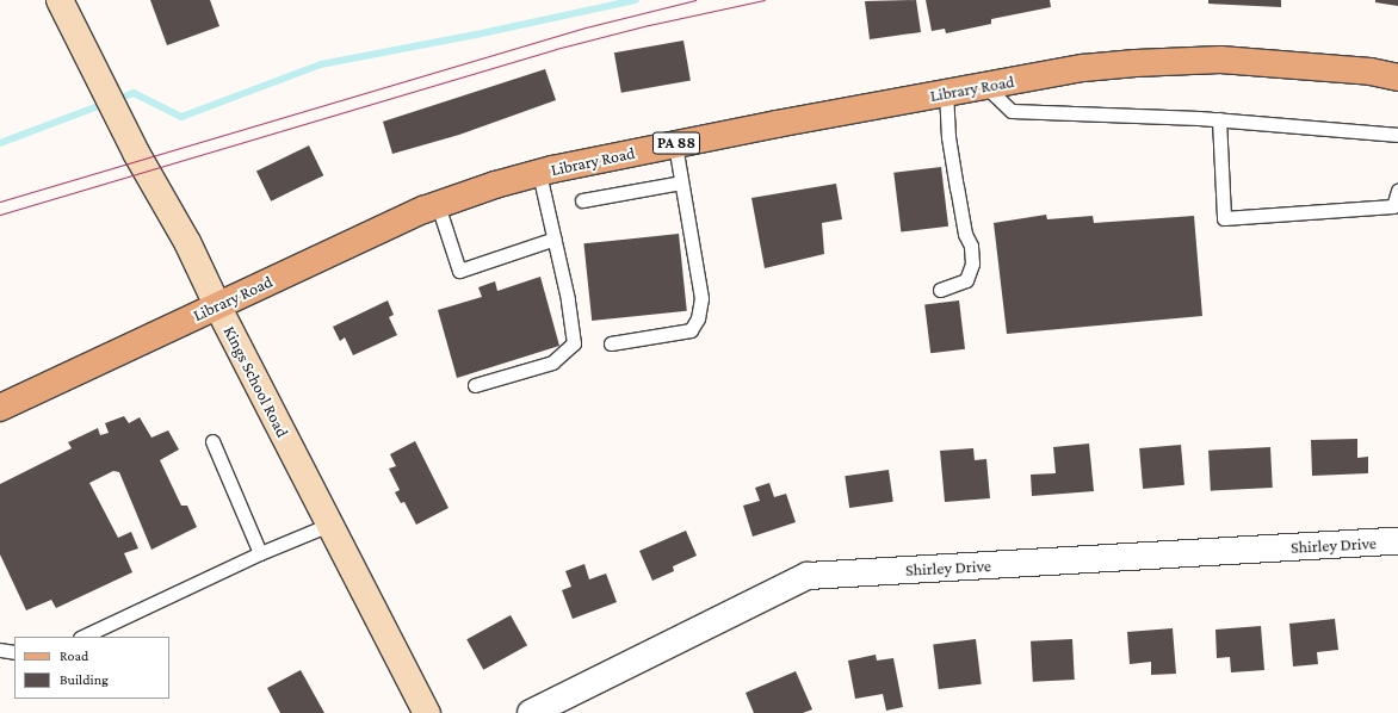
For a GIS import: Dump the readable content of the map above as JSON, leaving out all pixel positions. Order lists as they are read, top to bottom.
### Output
{
  "streets": {
    "main road": ["Library Road", "PA 88"],
    "street": ["Kings School Road", "Shirley Drive"]
  },
  "crossings": [
    ["Library Road", "Kings School Road"]
  ],
  "legend": ["Road", "Building"]
}
